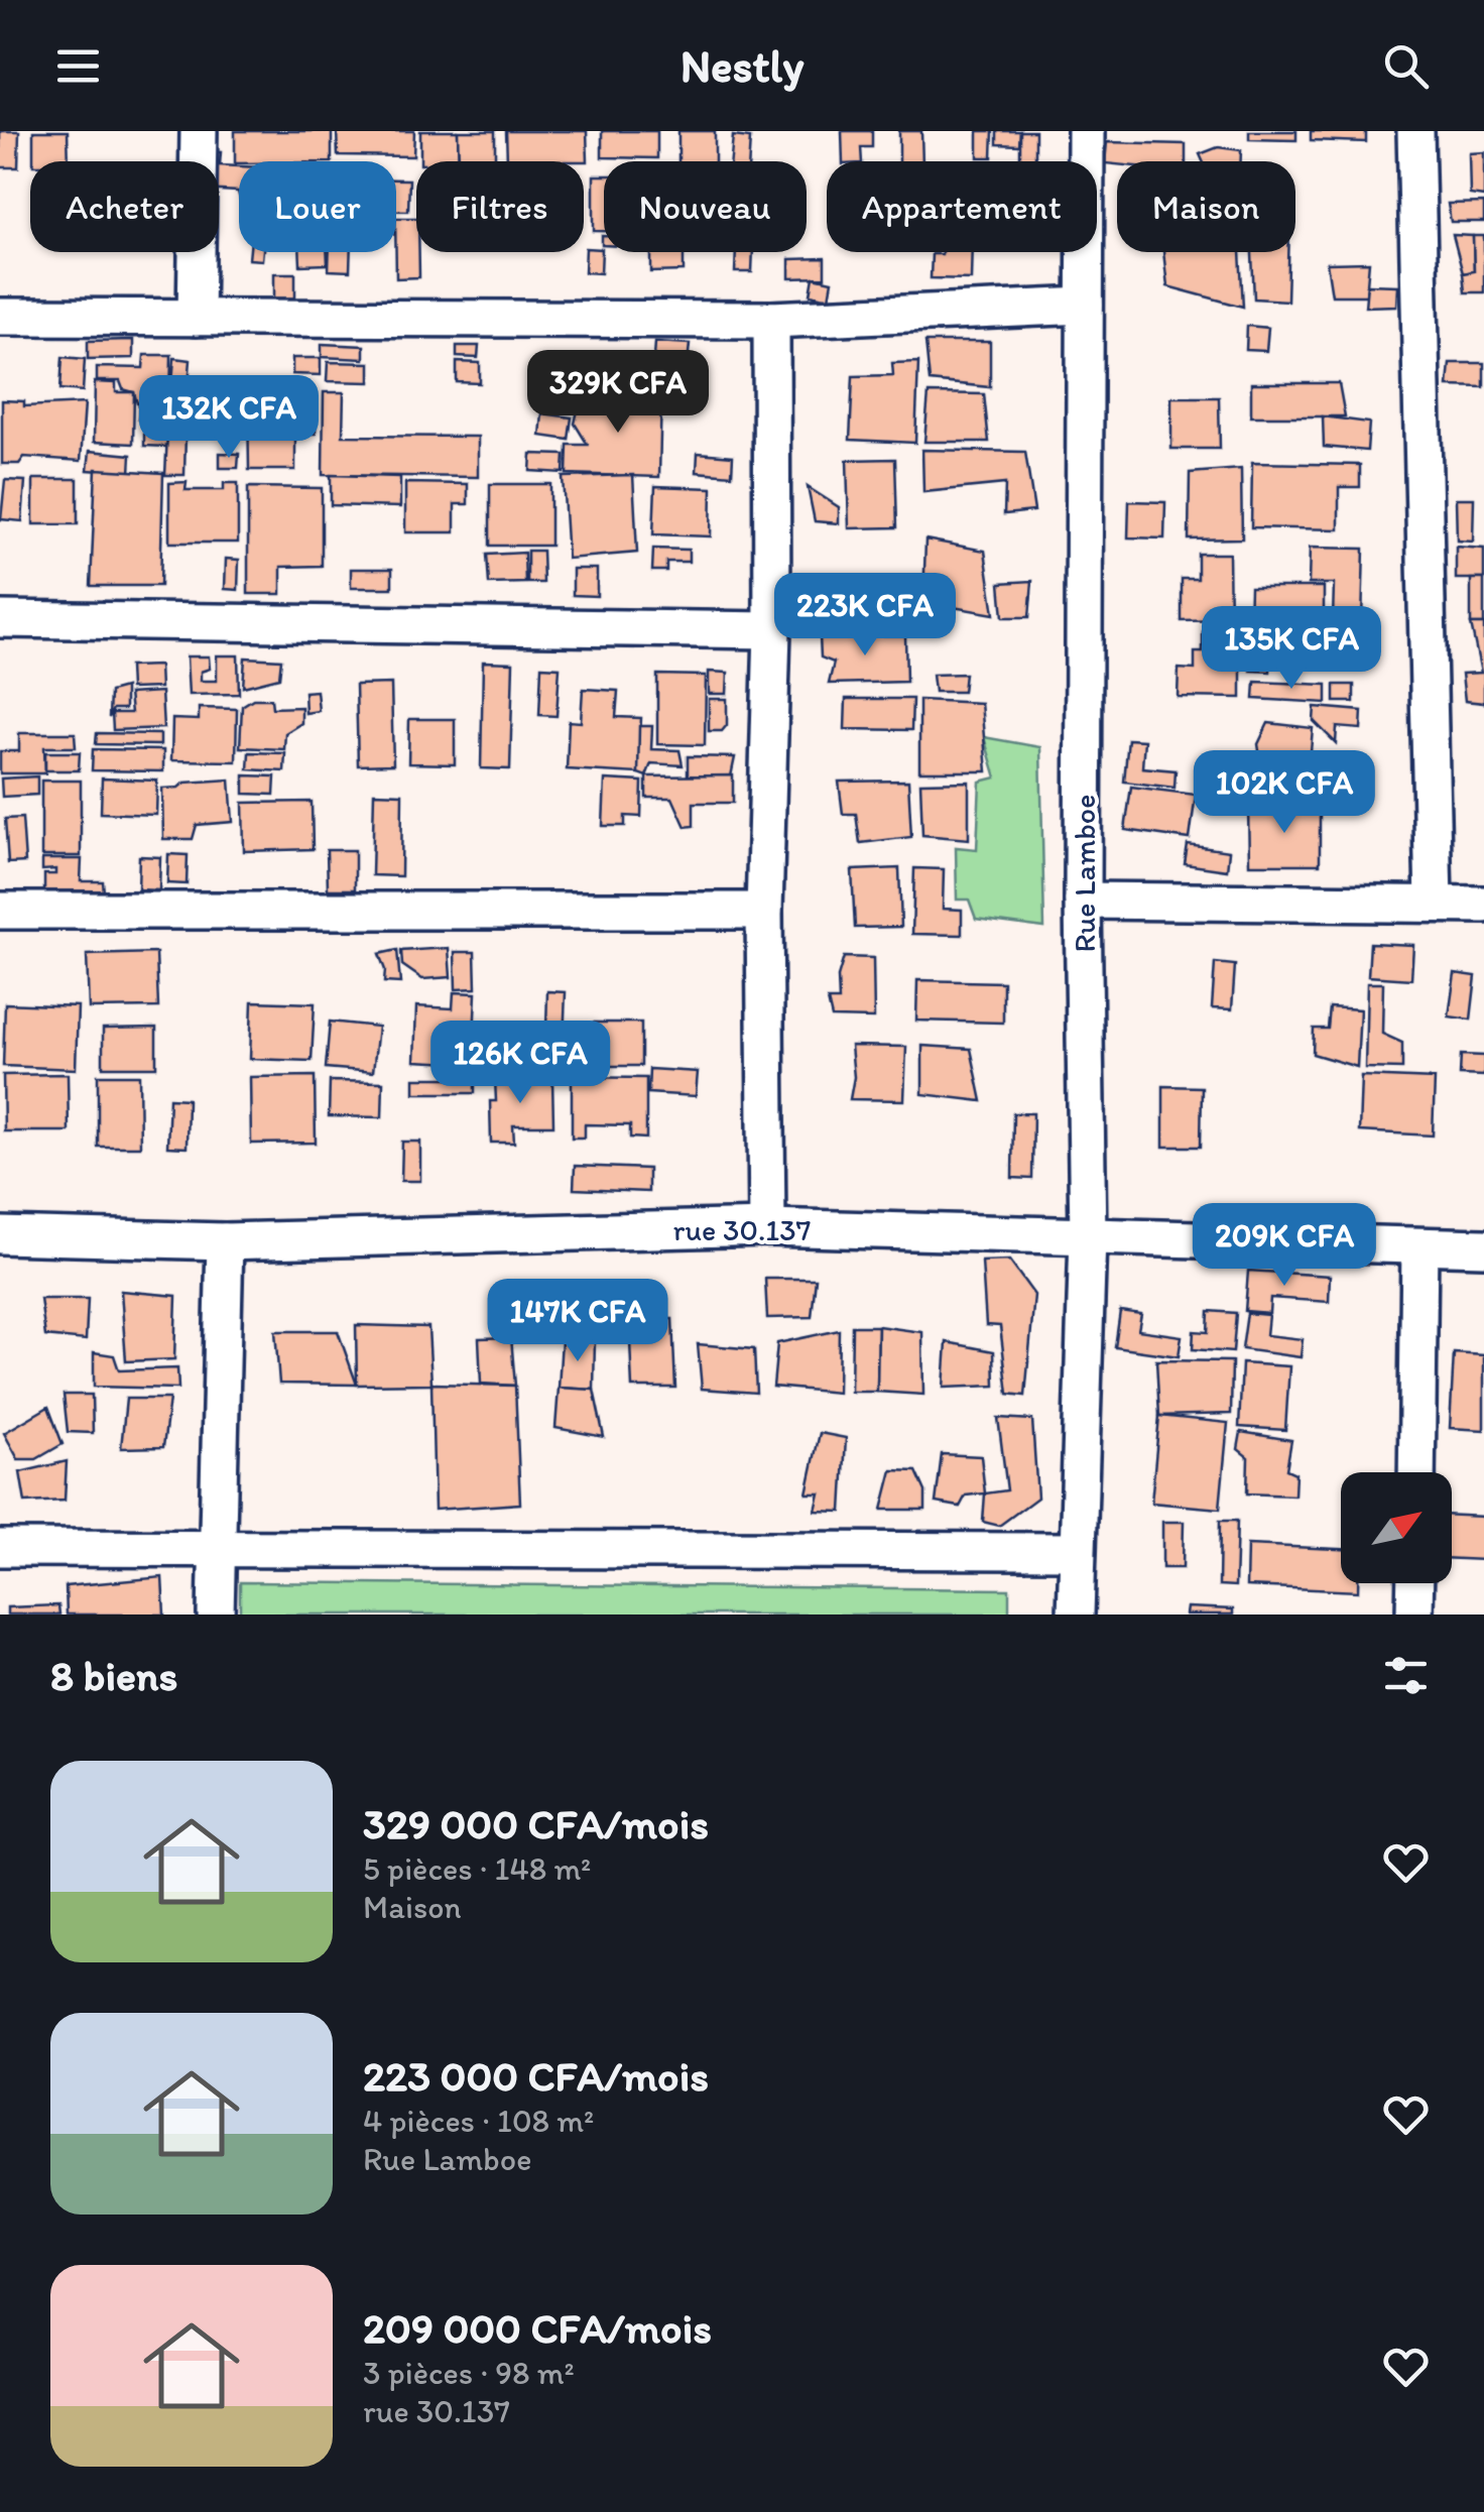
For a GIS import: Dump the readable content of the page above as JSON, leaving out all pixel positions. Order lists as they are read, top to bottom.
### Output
{
  "streets": {
    "street": ["Rue Lamboe", "rue 30.137"]
  },
  "crossings": [
    ["Rue Lamboe", "rue 30.137"]
  ],
  "north": "top right",
  "page": {
    "header": "Nestly",
    "chip": [
      "Acheter",
      "Louer",
      "Filtres",
      "Nouveau",
      "Appartement",
      "Maison"
    ],
    "price": [
      "329K CFA",
      "132K CFA",
      "223K CFA",
      "135K CFA",
      "102K CFA",
      "126K CFA",
      "209K CFA",
      "147K CFA"
    ],
    "heading": "8 biens",
    "list": [
      {
        "name": "329 000 CFA/mois",
        "note": "5 pièces · 148 m² · Maison"
      },
      {
        "name": "223 000 CFA/mois",
        "note": "4 pièces · 108 m² · Rue Lamboe"
      },
      {
        "name": "209 000 CFA/mois",
        "note": "3 pièces · 98 m² · rue 30.137"
      }
    ]
  }
}
